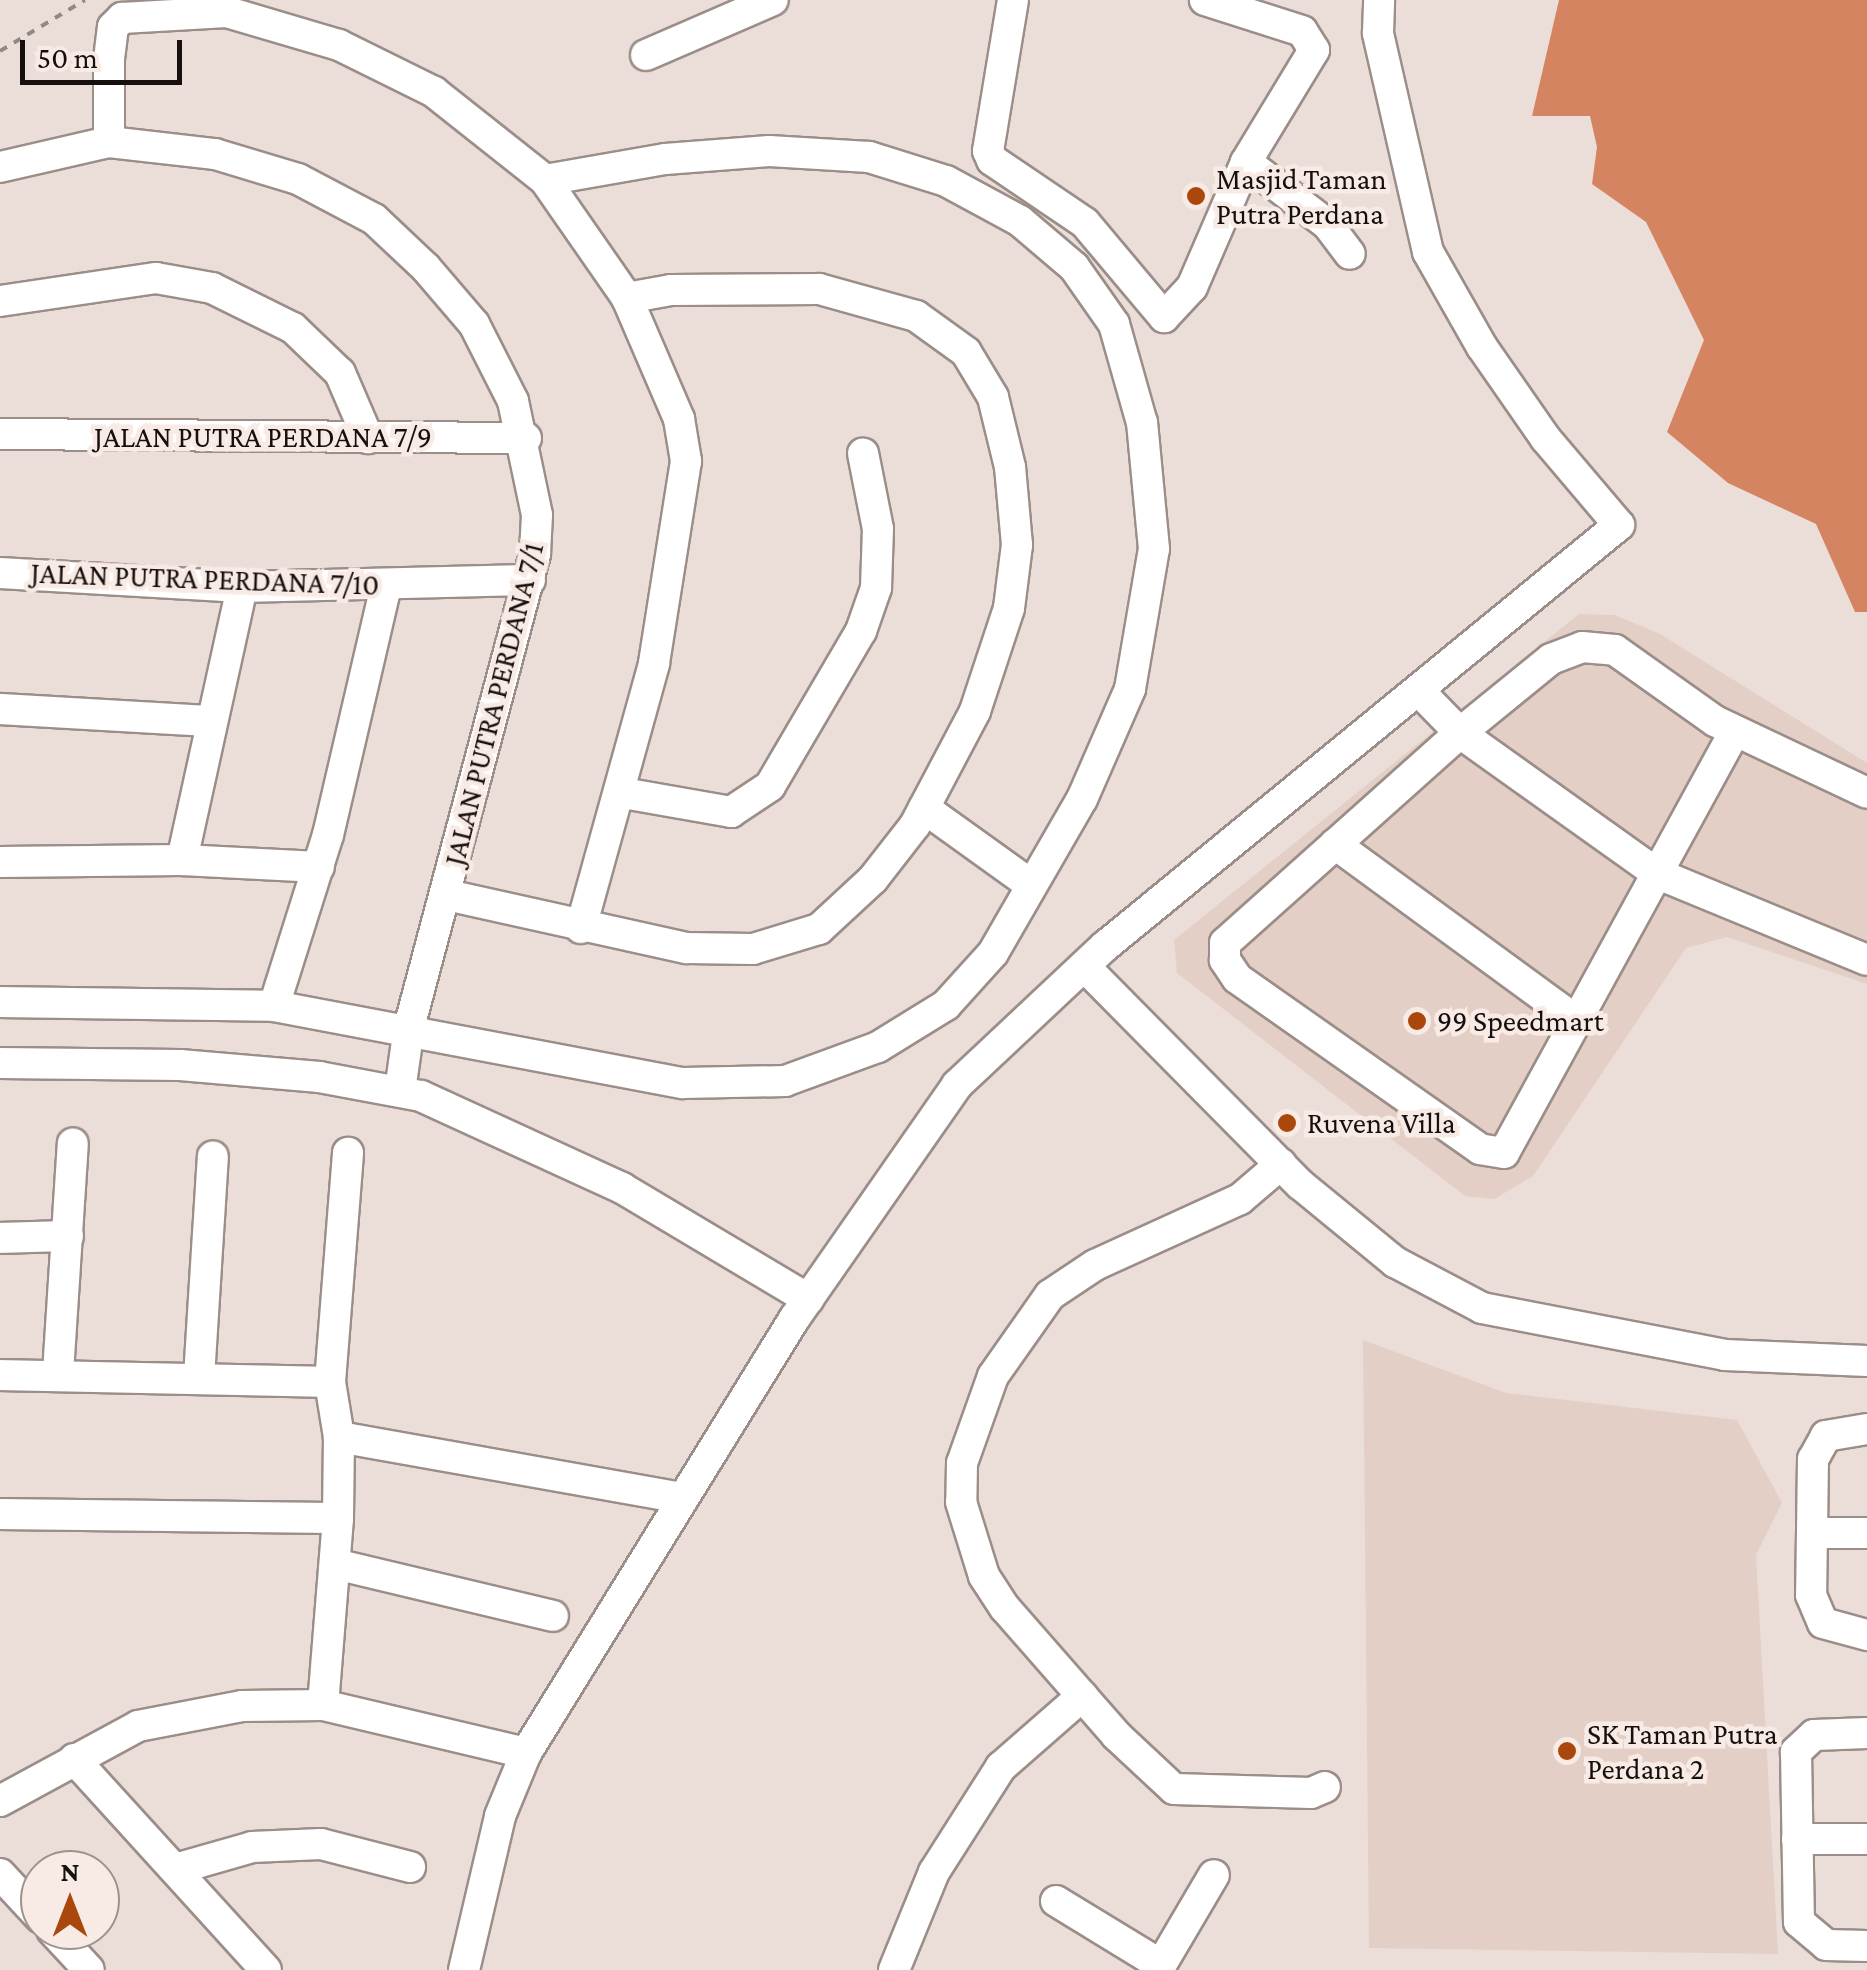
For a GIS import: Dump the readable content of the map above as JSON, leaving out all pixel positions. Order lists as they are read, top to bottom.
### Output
{
  "streets": {
    "street": ["JALAN PUTRA PERDANA 7/9", "JALAN PUTRA PERDANA 7/10", "JALAN PUTRA PERDANA 7/1"]
  },
  "crossings": [
    ["JALAN PUTRA PERDANA 7/9", "JALAN PUTRA PERDANA 7/1"],
    ["JALAN PUTRA PERDANA 7/10", "JALAN PUTRA PERDANA 7/1"]
  ],
  "places": [
    "Masjid Taman Putra Perdana",
    "99 Speedmart",
    "Ruvena Villa",
    "SK Taman Putra Perdana 2"
  ],
  "scale_bar": "50 m",
  "north": "top"
}
